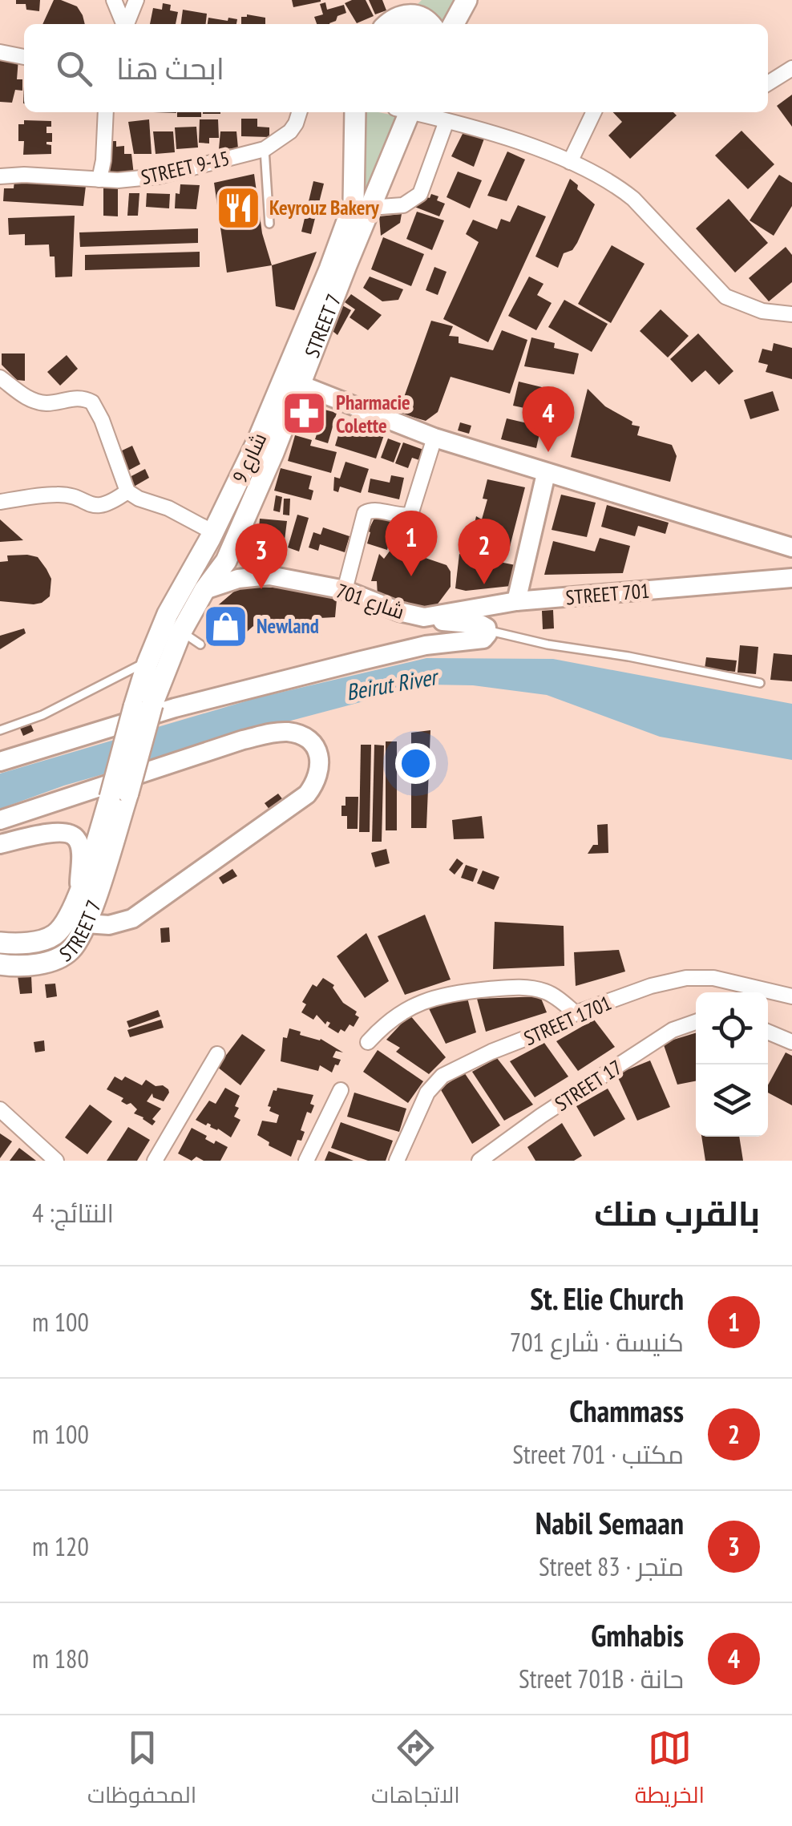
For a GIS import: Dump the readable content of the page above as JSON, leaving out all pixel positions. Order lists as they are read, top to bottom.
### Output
{
  "streets": {
    "main road": ["STREET 7", "شارع 9"],
    "street": [
      "STREET 9-15",
      "STREET 701",
      "شارع 701",
      "STREET 1701",
      "STREET 17"
    ]
  },
  "crossings": [
    ["STREET 7", "شارع 9"],
    ["STREET 701", "شارع 701"]
  ],
  "water": ["Beirut River"],
  "places": {
    "restaurant": ["Keyrouz Bakery"],
    "pharmacy": ["Pharmacie Colette"],
    "shop": ["Newland"]
  },
  "page": {
    "search": "ابحث هنا",
    "pins": [
      "4",
      "1",
      "2",
      "3"
    ],
    "heading": ["بالقرب منك", "النتائج: 4"],
    "list": [
      {
        "mark": "1",
        "name": "St. Elie Church",
        "note": "كنيسة · شارع 701",
        "value": "100 m"
      },
      {
        "mark": "2",
        "name": "Chammass",
        "note": "مكتب · Street 701",
        "value": "100 m"
      },
      {
        "mark": "3",
        "name": "Nabil Semaan",
        "note": "متجر · Street 83",
        "value": "120 m"
      },
      {
        "mark": "4",
        "name": "Gmhabis",
        "note": "حانة · Street 701B",
        "value": "180 m"
      }
    ],
    "nav": ["الخريطة", "الاتجاهات", "المحفوظات"]
  }
}
